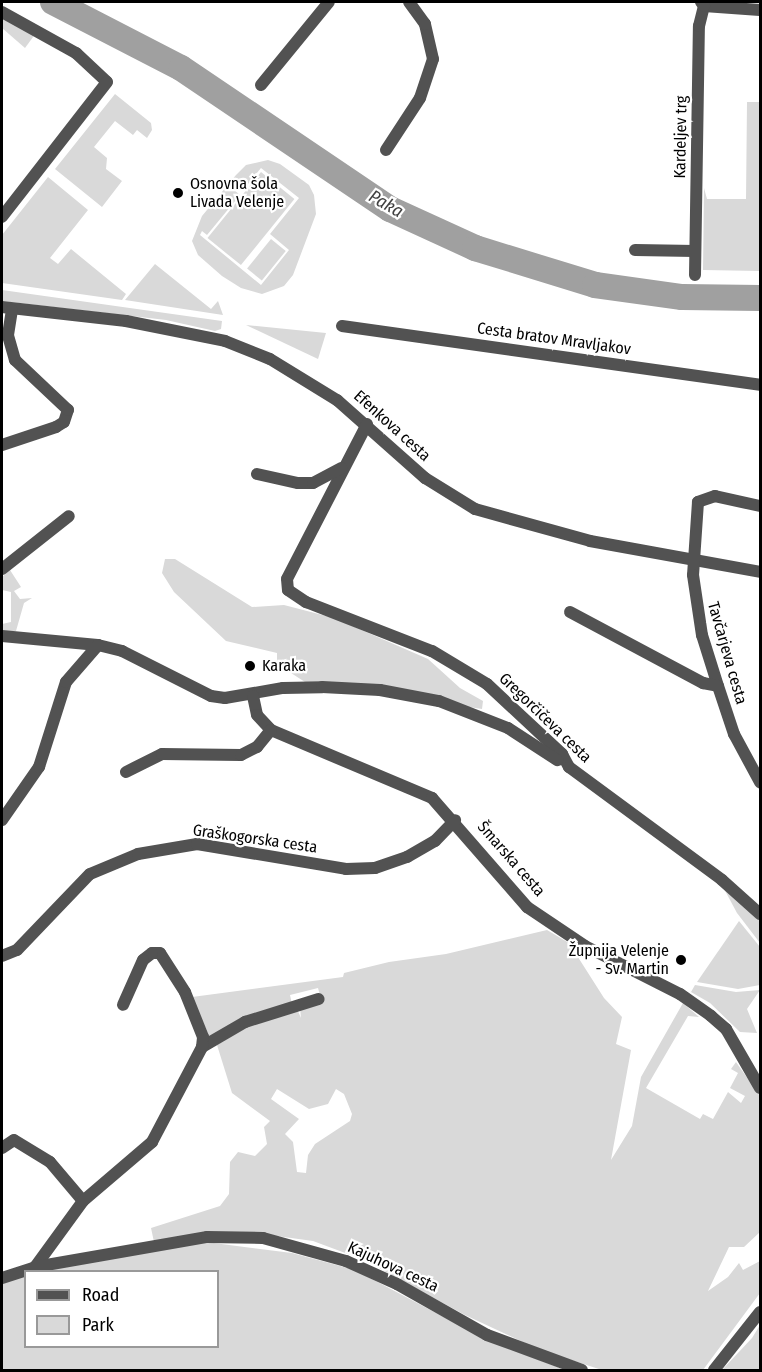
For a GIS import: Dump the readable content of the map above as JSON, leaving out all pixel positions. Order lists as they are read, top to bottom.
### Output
{
  "streets": {
    "street": [
      "Kardeljev trg",
      "Cesta bratov Mravljakov",
      "Efenkova cesta",
      "Tavčarjeva cesta",
      "Gregorčičeva cesta",
      "Graškogorska cesta",
      "Šmarska cesta",
      "Kajuhova cesta"
    ]
  },
  "crossings": [
    ["Efenkova cesta", "Tavčarjeva cesta"],
    ["Efenkova cesta", "Gregorčičeva cesta"],
    ["Graškogorska cesta", "Šmarska cesta"]
  ],
  "water": ["Paka"],
  "places": ["Osnovna šola Livada Velenje", "Karaka", "Župnija Velenje - Sv. Martin"],
  "legend": ["Road", "Park"]
}
